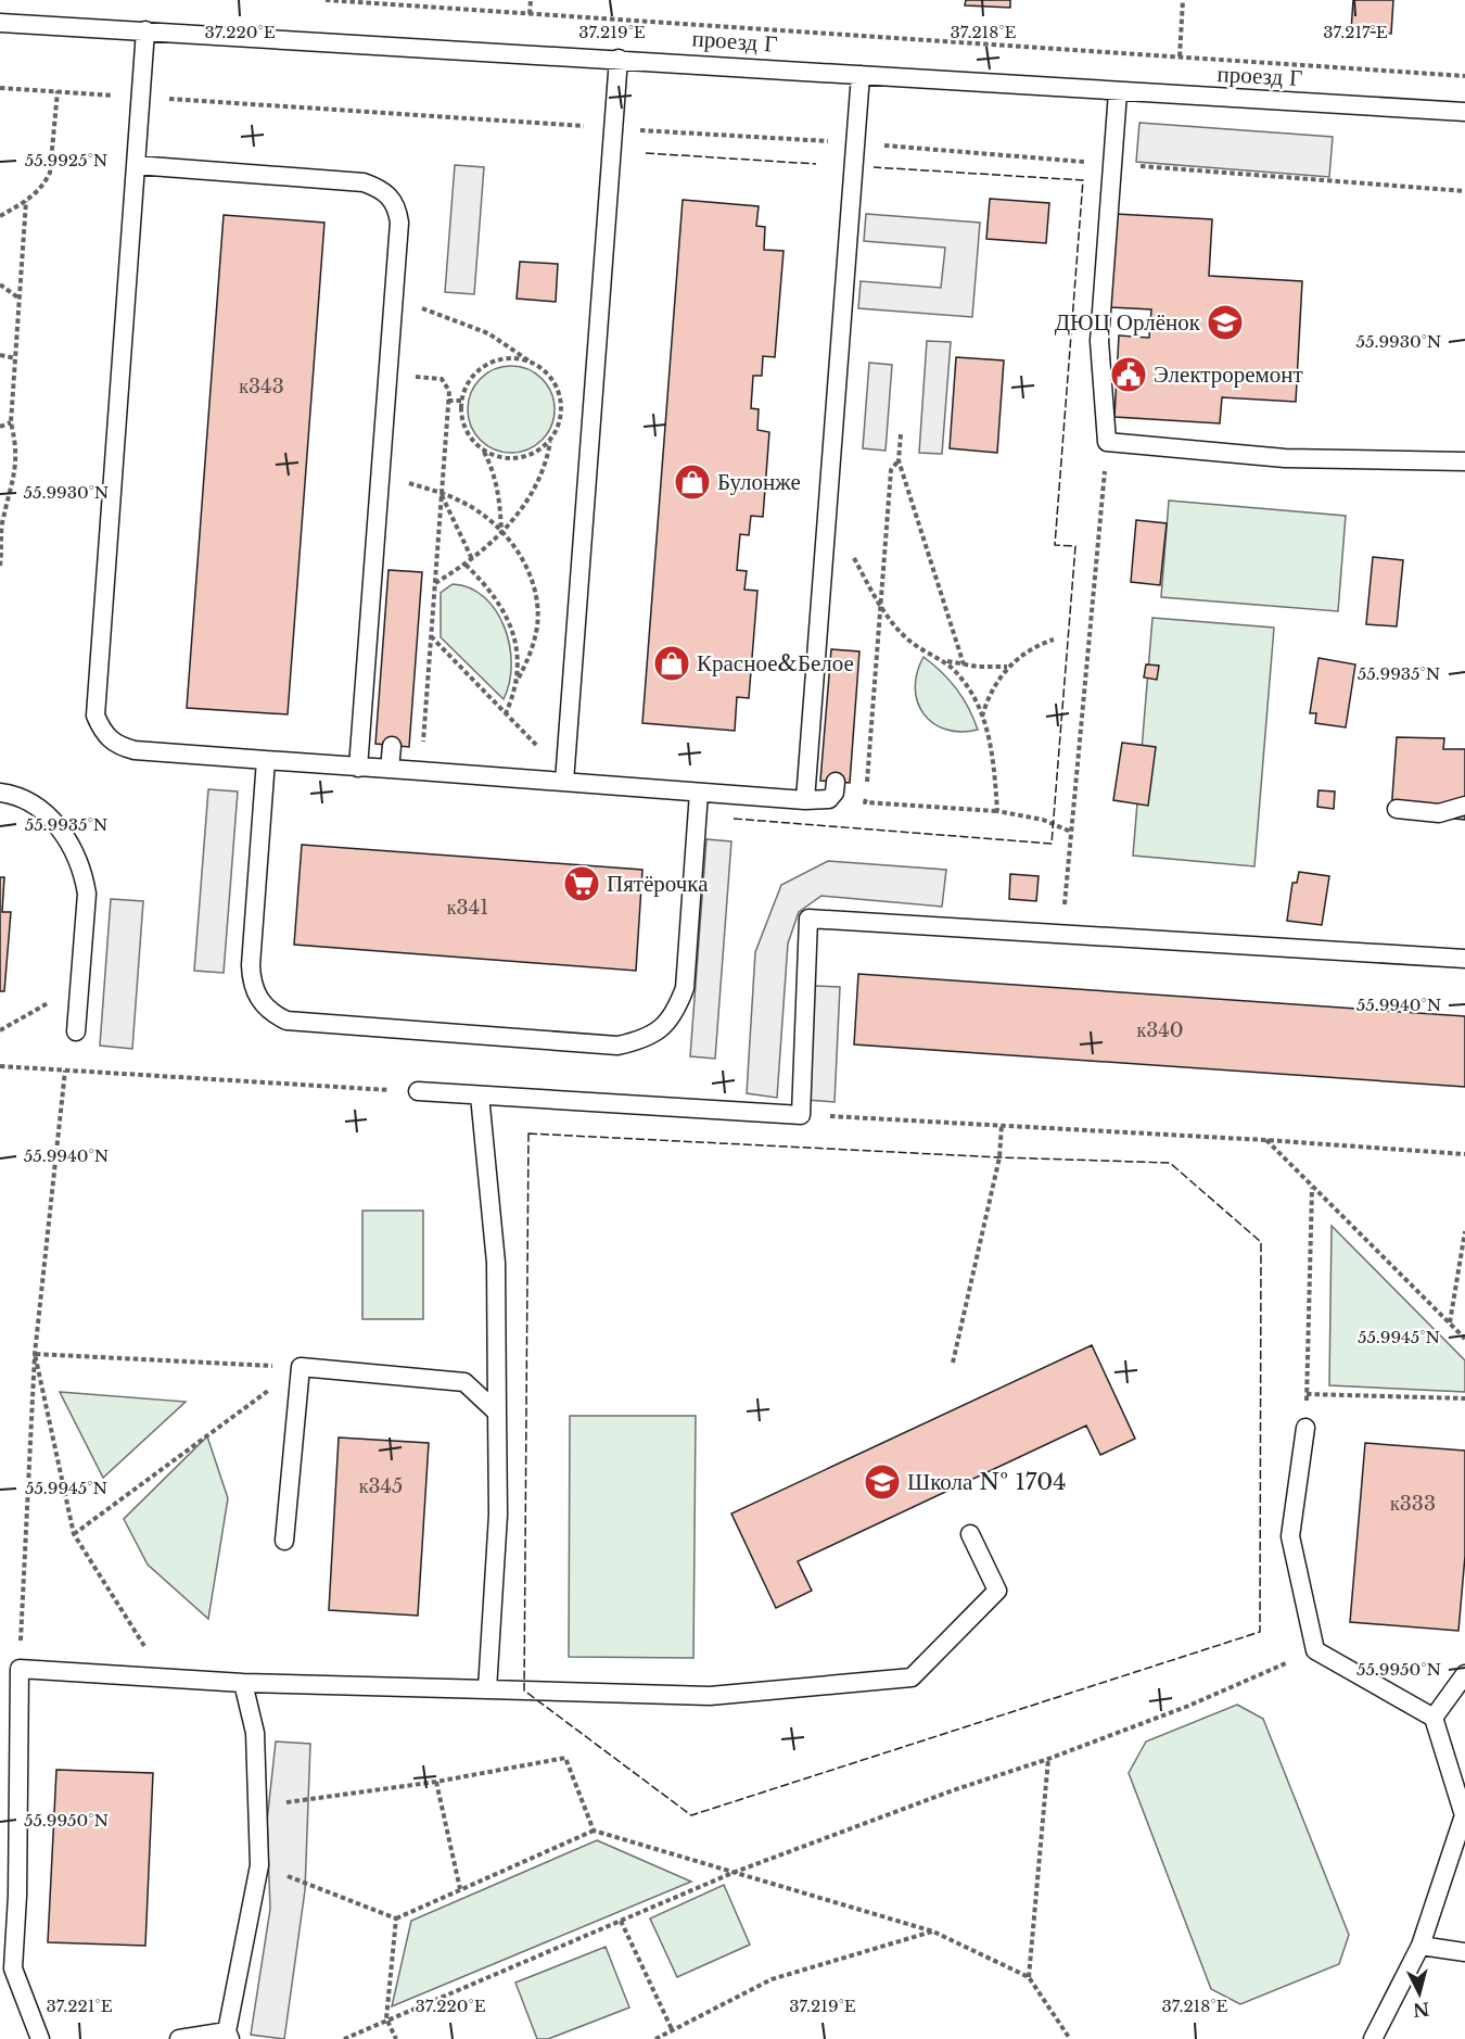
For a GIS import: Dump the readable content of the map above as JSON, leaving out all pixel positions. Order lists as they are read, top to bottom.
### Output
{
  "streets": {
    "lane": ["проезд Г"]
  },
  "places": {
    "school or university": ["ДЮЦ Орлёнок", "Школа № 1704"],
    "public building": ["Электроремонт"],
    "shop": ["Булонже", "Красное&Белое"],
    "supermarket": ["Пятёрочка"]
  },
  "house_numbers": [
    "к343",
    "к341",
    "к340",
    "к345",
    "к333"
  ],
  "north": "bottom",
  "coordinates": [
    "37.220°E",
    "37.219°E",
    "37.218°E",
    "37.217°E",
    "55.9925°N",
    "55.9930°N",
    "55.9935°N",
    "55.9940°N",
    "55.9945°N",
    "55.9950°N",
    "37.221°E"
  ]
}
